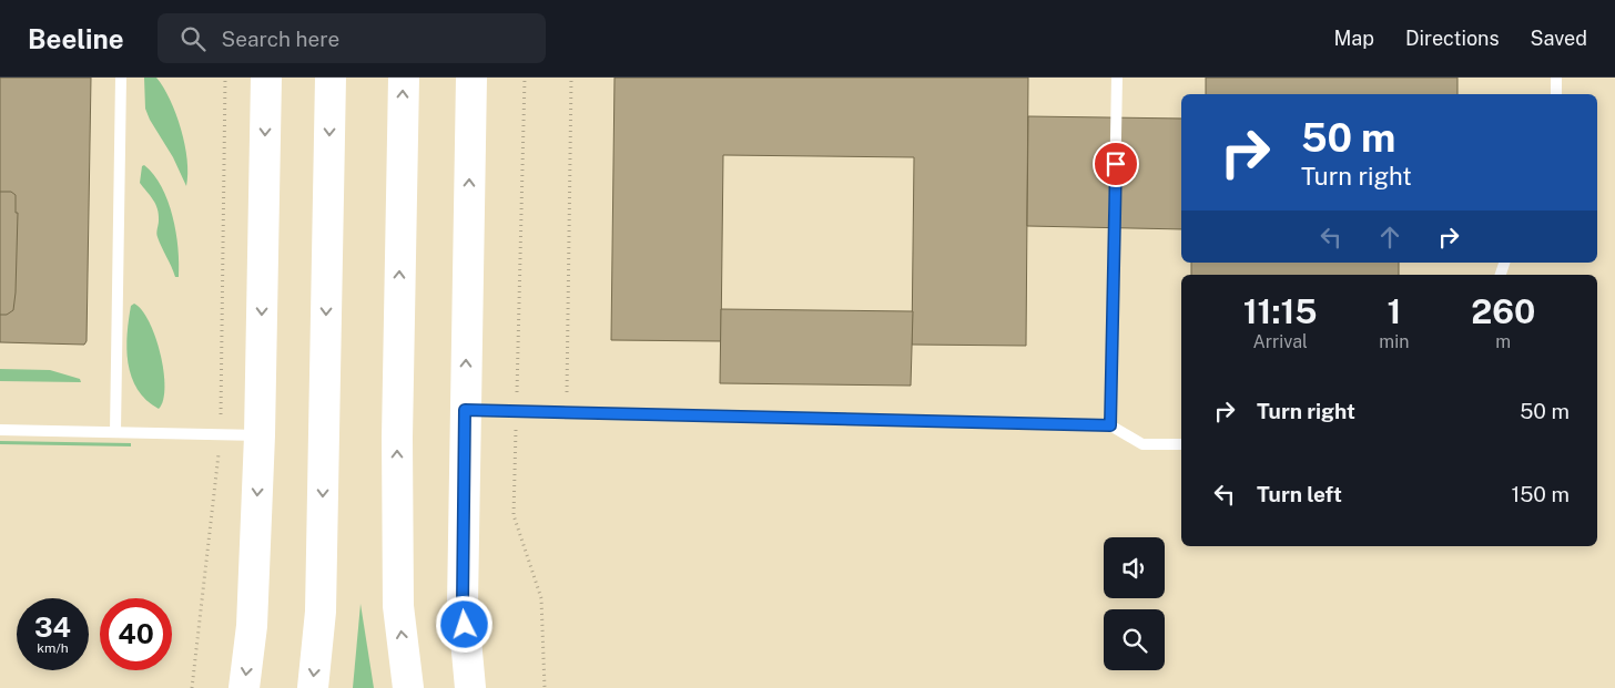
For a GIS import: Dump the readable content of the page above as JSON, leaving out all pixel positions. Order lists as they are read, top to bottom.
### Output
{
  "page": {
    "header": "Beeline",
    "search": "Search here",
    "nav": ["Map", "Directions", "Saved"],
    "turn": ["50 m", "Turn right"],
    "eta": [
      "11:15",
      "Arrival",
      "1",
      "min",
      "260",
      "m"
    ],
    "list": [
      {
        "name": "Turn right",
        "value": "50 m"
      },
      {
        "name": "Turn left",
        "value": "150 m"
      }
    ],
    "speed": "34 km/h",
    "limit": "40"
  }
}
